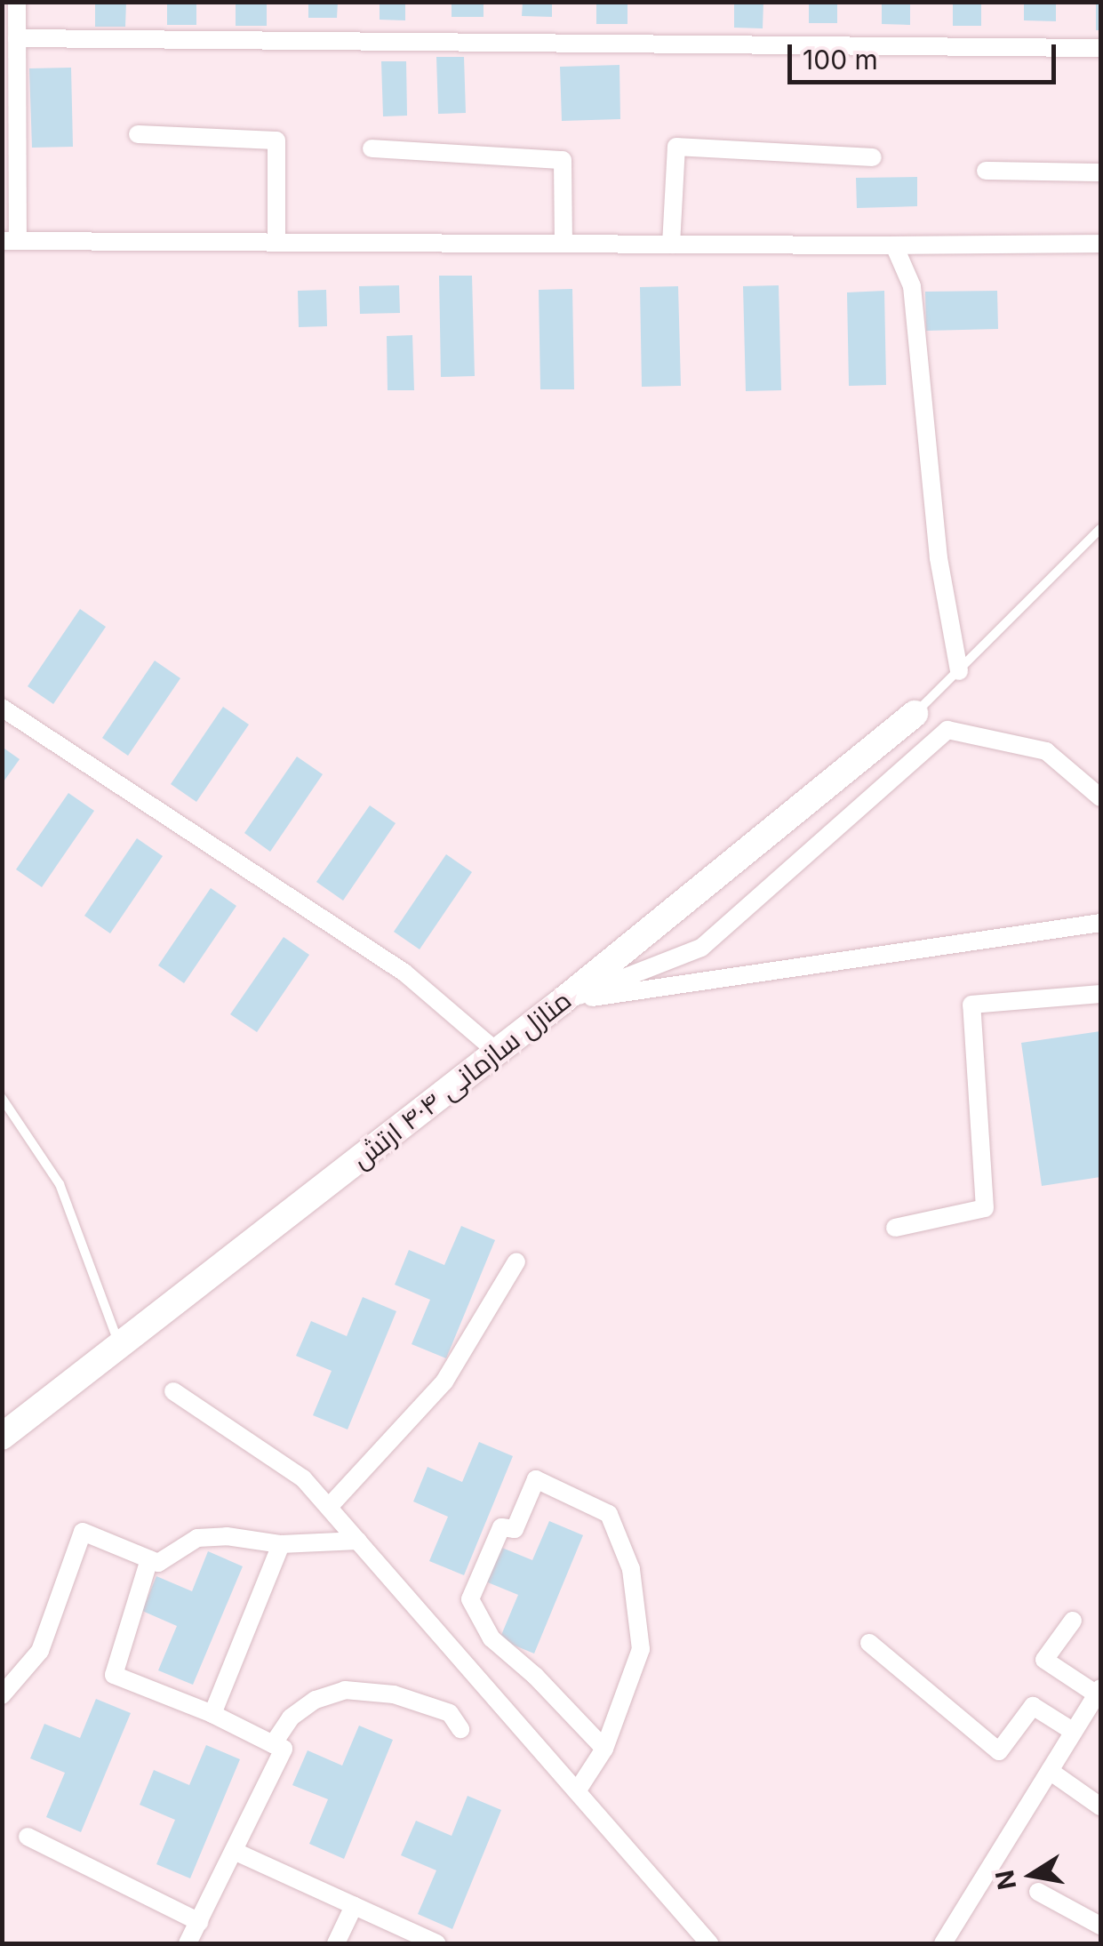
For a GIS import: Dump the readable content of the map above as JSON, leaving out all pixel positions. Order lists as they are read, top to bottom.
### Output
{
  "streets": {
    "street": ["منازل سازمانی ۴۰۴ ارتش"]
  },
  "scale_bar": "100 m",
  "north": "left"
}
